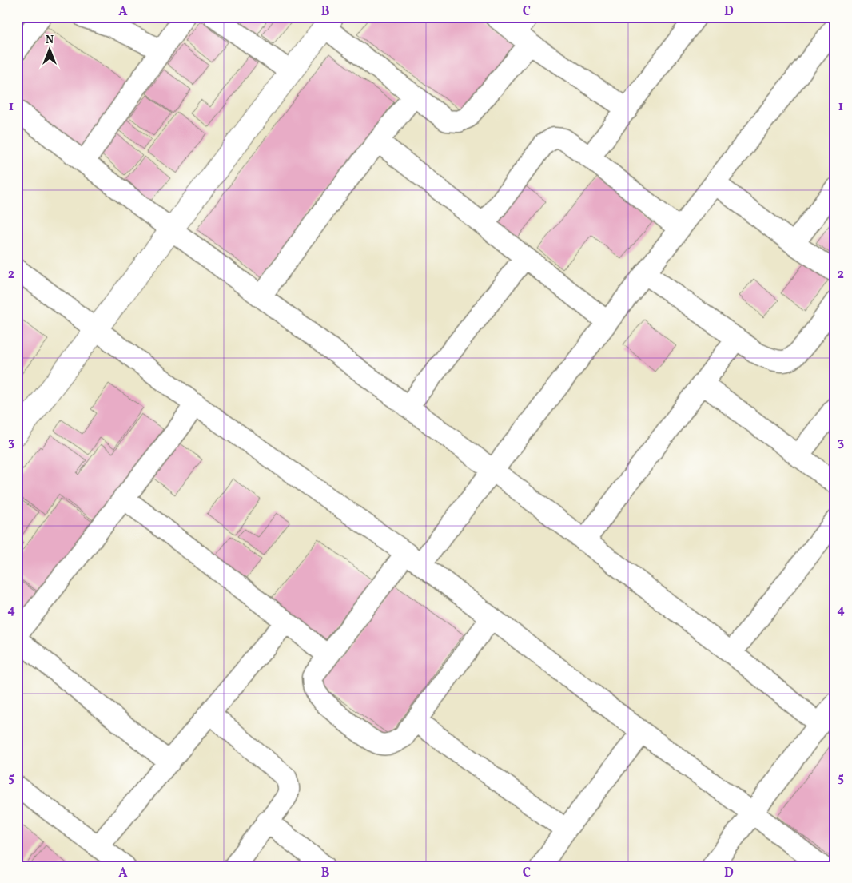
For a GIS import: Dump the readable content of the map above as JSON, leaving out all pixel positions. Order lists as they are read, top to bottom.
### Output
{
  "north": "top",
  "grid": {
    "columns": [
      "A",
      "B",
      "C",
      "D"
    ],
    "rows": [
      "1",
      "2",
      "3",
      "4",
      "5"
    ]
  }
}
